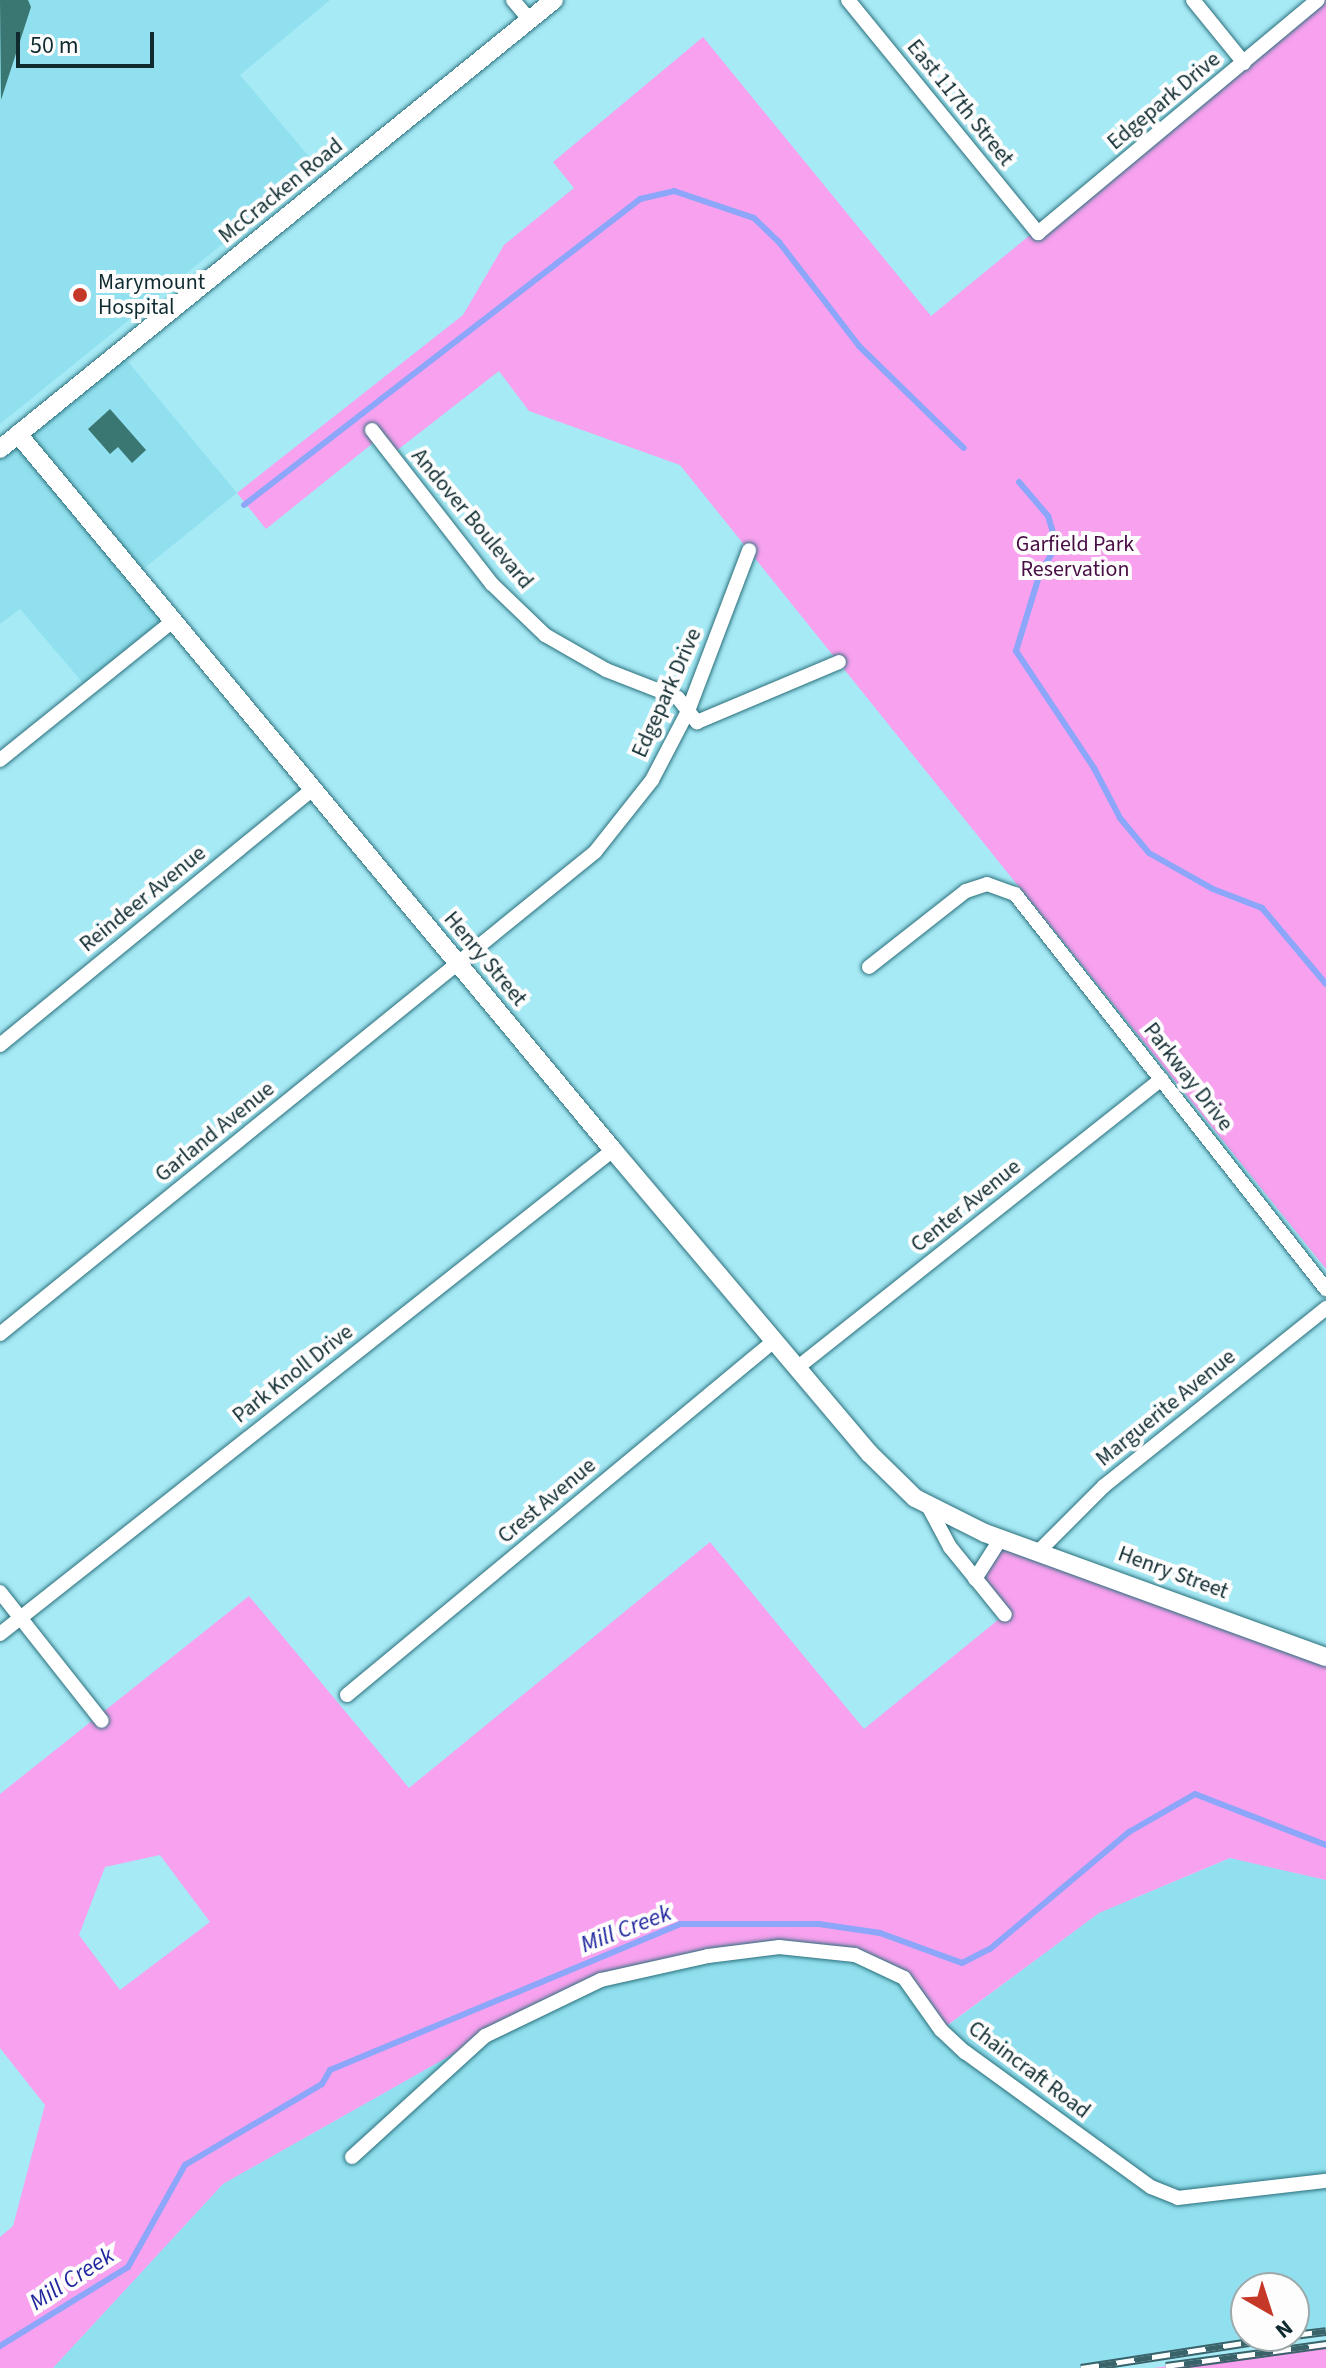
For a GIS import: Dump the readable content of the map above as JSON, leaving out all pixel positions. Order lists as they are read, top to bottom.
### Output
{
  "streets": {
    "street": [
      "Edgepark Drive",
      "East 117th Street",
      "McCracken Road",
      "Andover Boulevard",
      "Reindeer Avenue",
      "Henry Street",
      "Parkway Drive",
      "Garland Avenue",
      "Center Avenue",
      "Park Knoll Drive",
      "Marguerite Avenue",
      "Crest Avenue",
      "Chaincraft Road"
    ]
  },
  "crossings": [
    ["Edgepark Drive", "East 117th Street"],
    ["Edgepark Drive", "Andover Boulevard"],
    ["Edgepark Drive", "Henry Street"],
    ["Edgepark Drive", "Garland Avenue"],
    ["McCracken Road", "Henry Street"],
    ["Reindeer Avenue", "Henry Street"],
    ["Henry Street", "Garland Avenue"],
    ["Henry Street", "Center Avenue"],
    ["Henry Street", "Park Knoll Drive"],
    ["Henry Street", "Marguerite Avenue"],
    ["Henry Street", "Crest Avenue"],
    ["Parkway Drive", "Center Avenue"]
  ],
  "water": ["Mill Creek"],
  "parks": ["Garfield Park Reservation"],
  "places": ["Marymount Hospital"],
  "scale_bar": "50 m",
  "north": "bottom right"
}
